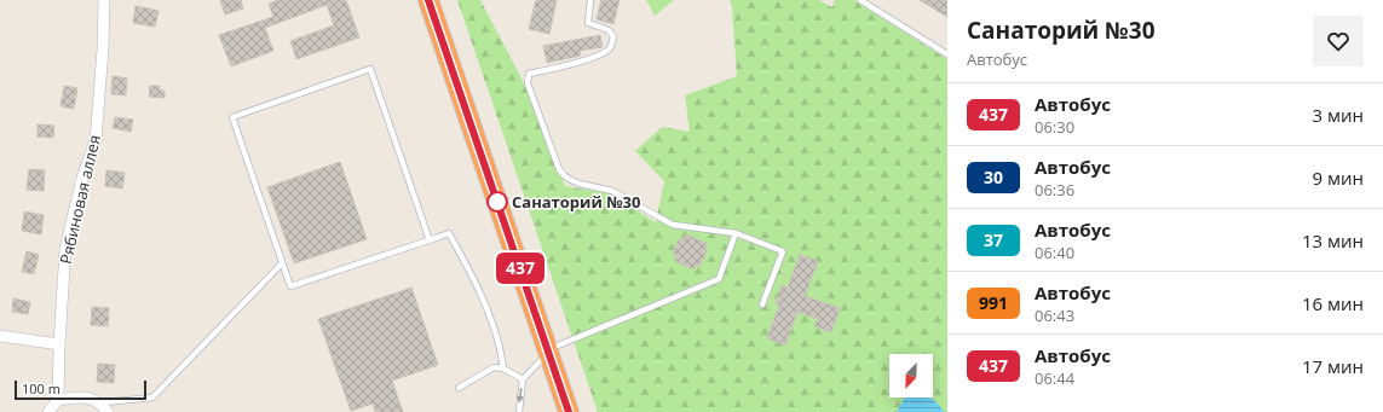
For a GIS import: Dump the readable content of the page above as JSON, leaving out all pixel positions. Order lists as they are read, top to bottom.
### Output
{
  "streets": {
    "street": ["Рябиновая аллея"]
  },
  "places": ["Санаторий №30"],
  "lines": ["bus line 437"],
  "scale_bar": "100 m",
  "north": "bottom left",
  "page": {
    "on_map": "437",
    "heading": ["Санаторий №30", "Автобус"],
    "list": [
      {
        "mark": "437",
        "name": "Автобус",
        "note": "06:30",
        "value": "3 мин"
      },
      {
        "mark": "30",
        "name": "Автобус",
        "note": "06:36",
        "value": "9 мин"
      },
      {
        "mark": "37",
        "name": "Автобус",
        "note": "06:40",
        "value": "13 мин"
      },
      {
        "mark": "991",
        "name": "Автобус",
        "note": "06:43",
        "value": "16 мин"
      },
      {
        "mark": "437",
        "name": "Автобус",
        "note": "06:44",
        "value": "17 мин"
      }
    ],
    "scale": "100 m"
  }
}
